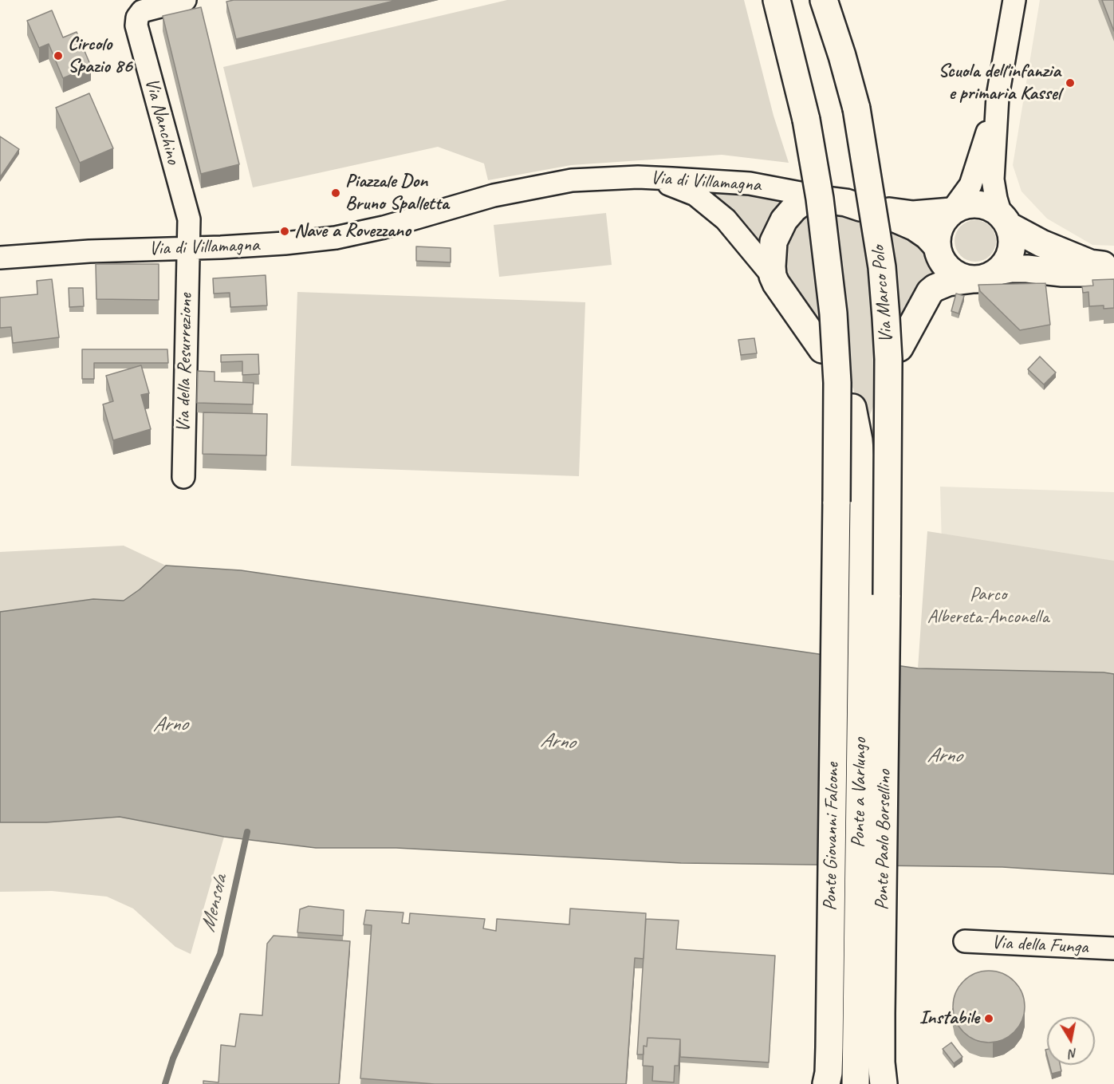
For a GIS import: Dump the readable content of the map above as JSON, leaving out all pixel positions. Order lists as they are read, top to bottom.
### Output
{
  "streets": {
    "main road": [
      "Via Marco Polo",
      "Ponte a Varlungo",
      "Ponte Giovanni Falcone",
      "Ponte Paolo Borsellino"
    ],
    "street": [
      "Via Nanchino",
      "Via di Villamagna",
      "Via della Resurrezione",
      "Via della Funga"
    ]
  },
  "crossings": [
    ["Via Nanchino", "Via di Villamagna"],
    ["Via Nanchino", "Via della Resurrezione"],
    ["Via di Villamagna", "Via della Resurrezione"],
    ["Via Marco Polo", "Ponte Paolo Borsellino"]
  ],
  "water": ["Arno", "Mensola"],
  "parks": ["Parco Albereta-Anconella"],
  "places": [
    "Circolo Spazio 86",
    "Scuola dell'infanzia e primaria Kassel",
    "Piazzale Don Bruno Spalletta",
    "Nave a Rovezzano",
    "Instabile"
  ],
  "north": "bottom"
}
